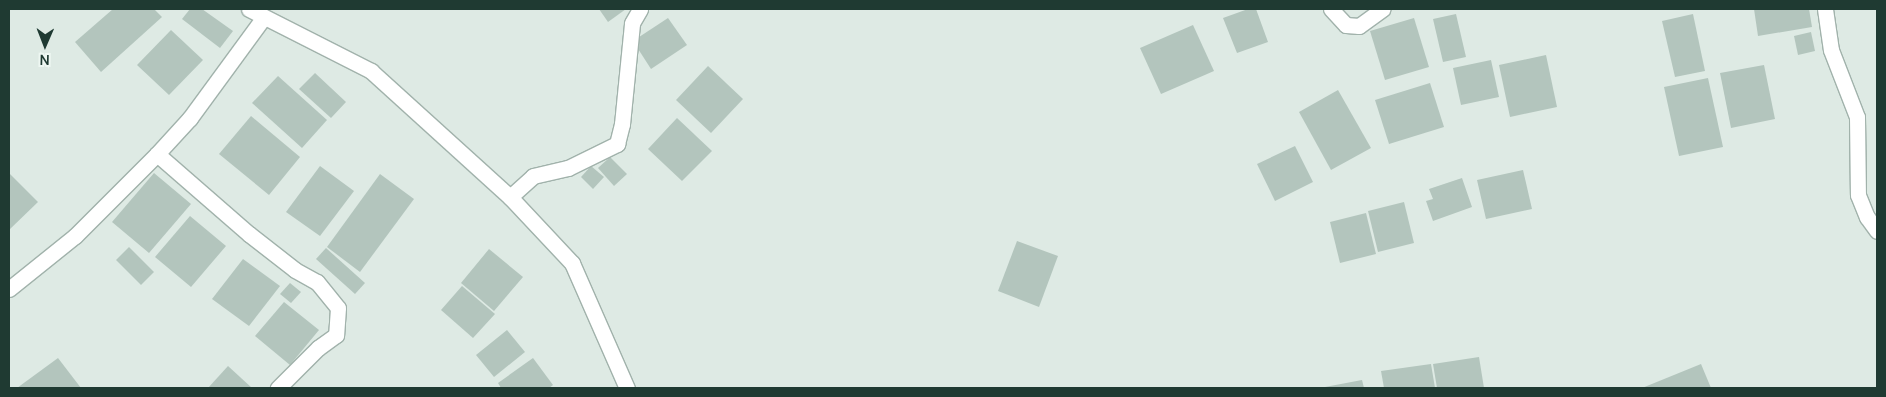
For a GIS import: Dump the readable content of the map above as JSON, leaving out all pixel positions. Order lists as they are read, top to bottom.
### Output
{
  "north": "bottom"
}
